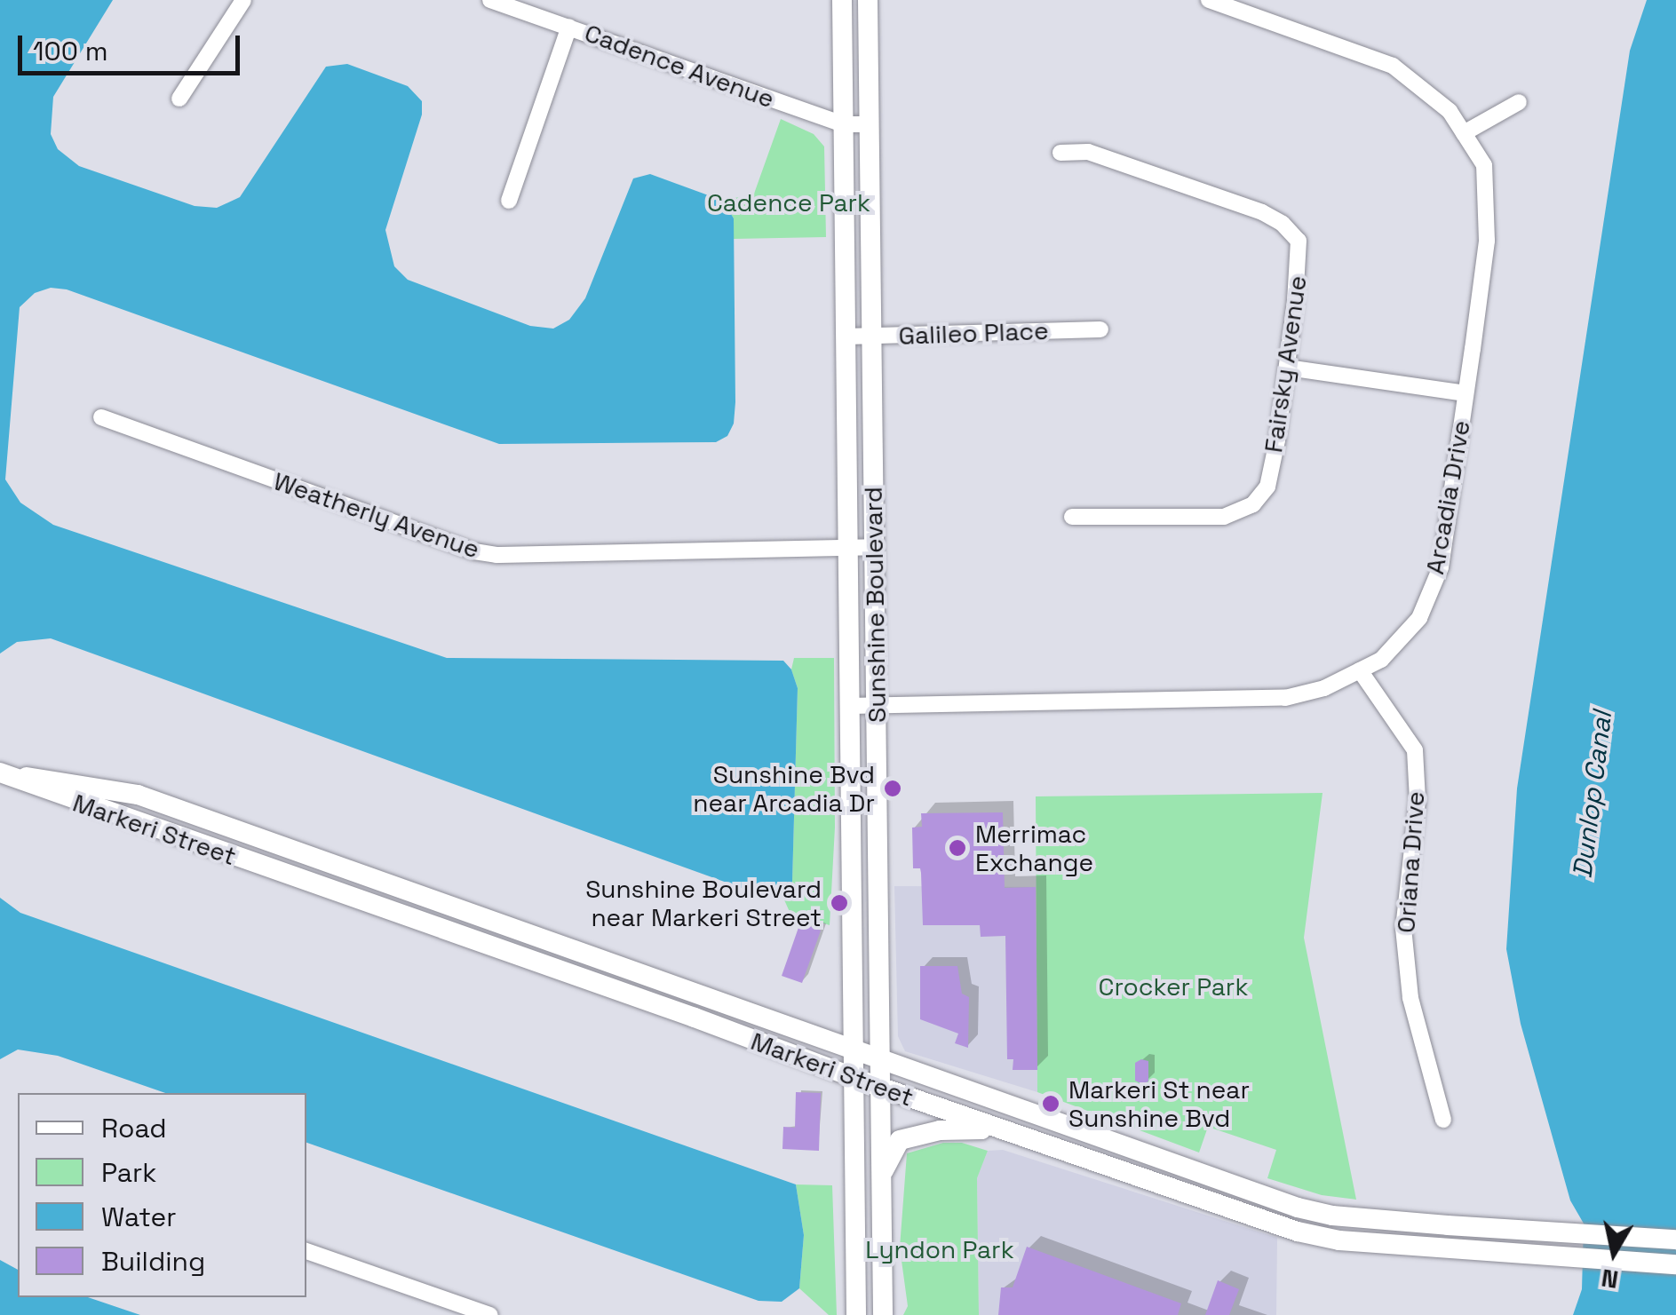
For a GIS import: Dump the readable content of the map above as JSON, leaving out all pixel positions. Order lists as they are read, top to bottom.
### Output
{
  "streets": {
    "main road": ["Sunshine Boulevard", "Markeri Street"],
    "street": [
      "Cadence Avenue",
      "Galileo Place",
      "Fairsky Avenue",
      "Arcadia Drive",
      "Weatherly Avenue",
      "Oriana Drive"
    ]
  },
  "crossings": [
    ["Cadence Avenue", "Sunshine Boulevard"],
    ["Galileo Place", "Sunshine Boulevard"],
    ["Arcadia Drive", "Sunshine Boulevard"],
    ["Arcadia Drive", "Oriana Drive"],
    ["Weatherly Avenue", "Sunshine Boulevard"],
    ["Sunshine Boulevard", "Markeri Street"]
  ],
  "water": ["Dunlop Canal"],
  "parks": ["Cadence Park", "Crocker Park", "Lyndon Park"],
  "places": [
    "Sunshine Bvd near Arcadia Dr",
    "Merrimac Exchange",
    "Sunshine Boulevard near Markeri Street",
    "Markeri St near Sunshine Bvd"
  ],
  "legend": [
    "Road",
    "Park",
    "Water",
    "Building"
  ],
  "scale_bar": "100 m",
  "north": "bottom"
}
